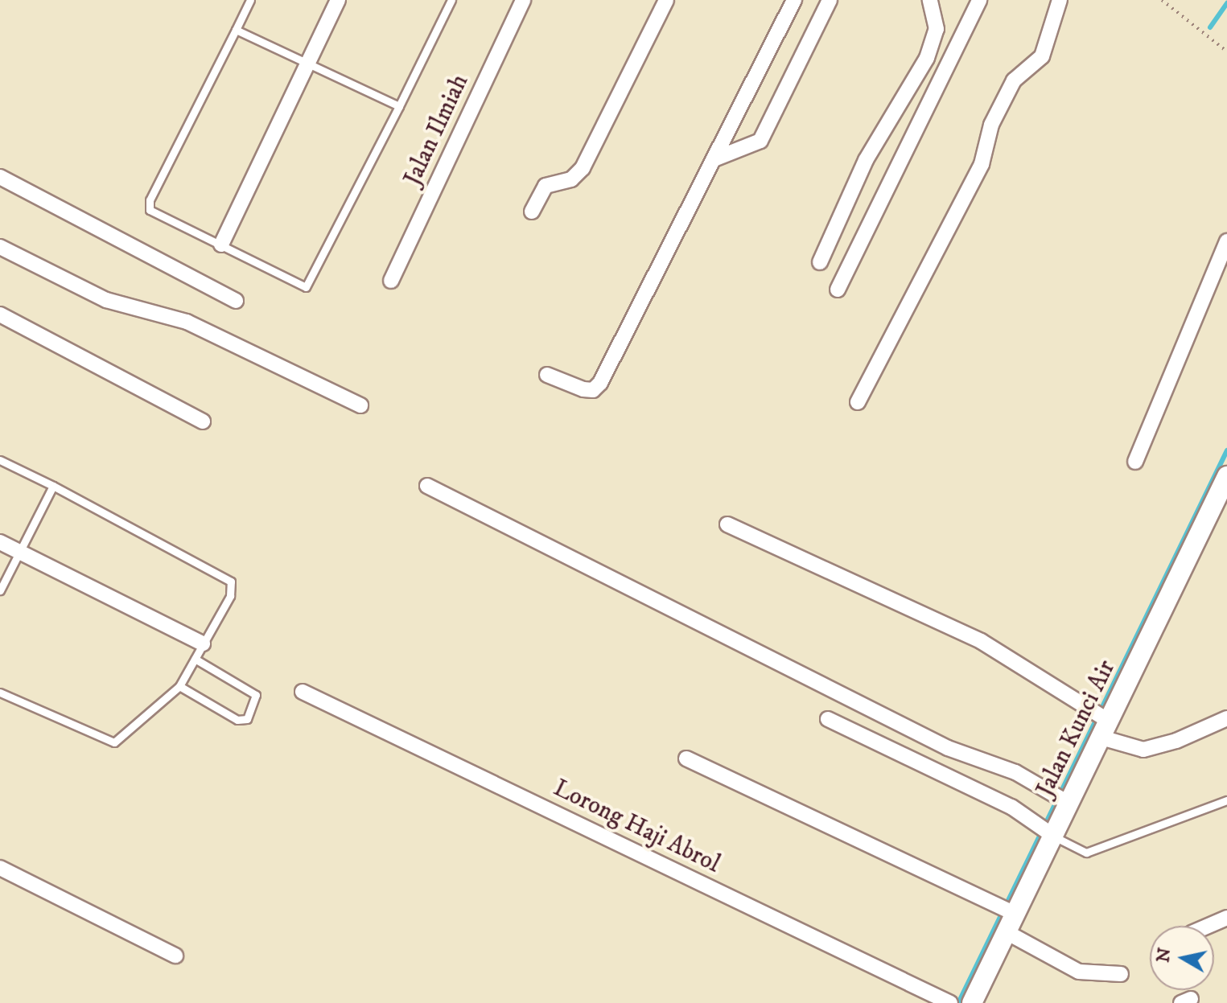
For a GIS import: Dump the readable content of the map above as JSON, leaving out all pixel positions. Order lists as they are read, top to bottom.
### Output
{
  "streets": {
    "street": ["Jalan Ilmiah", "Jalan Kunci Air", "Lorong Haji Abrol"]
  },
  "north": "left"
}
